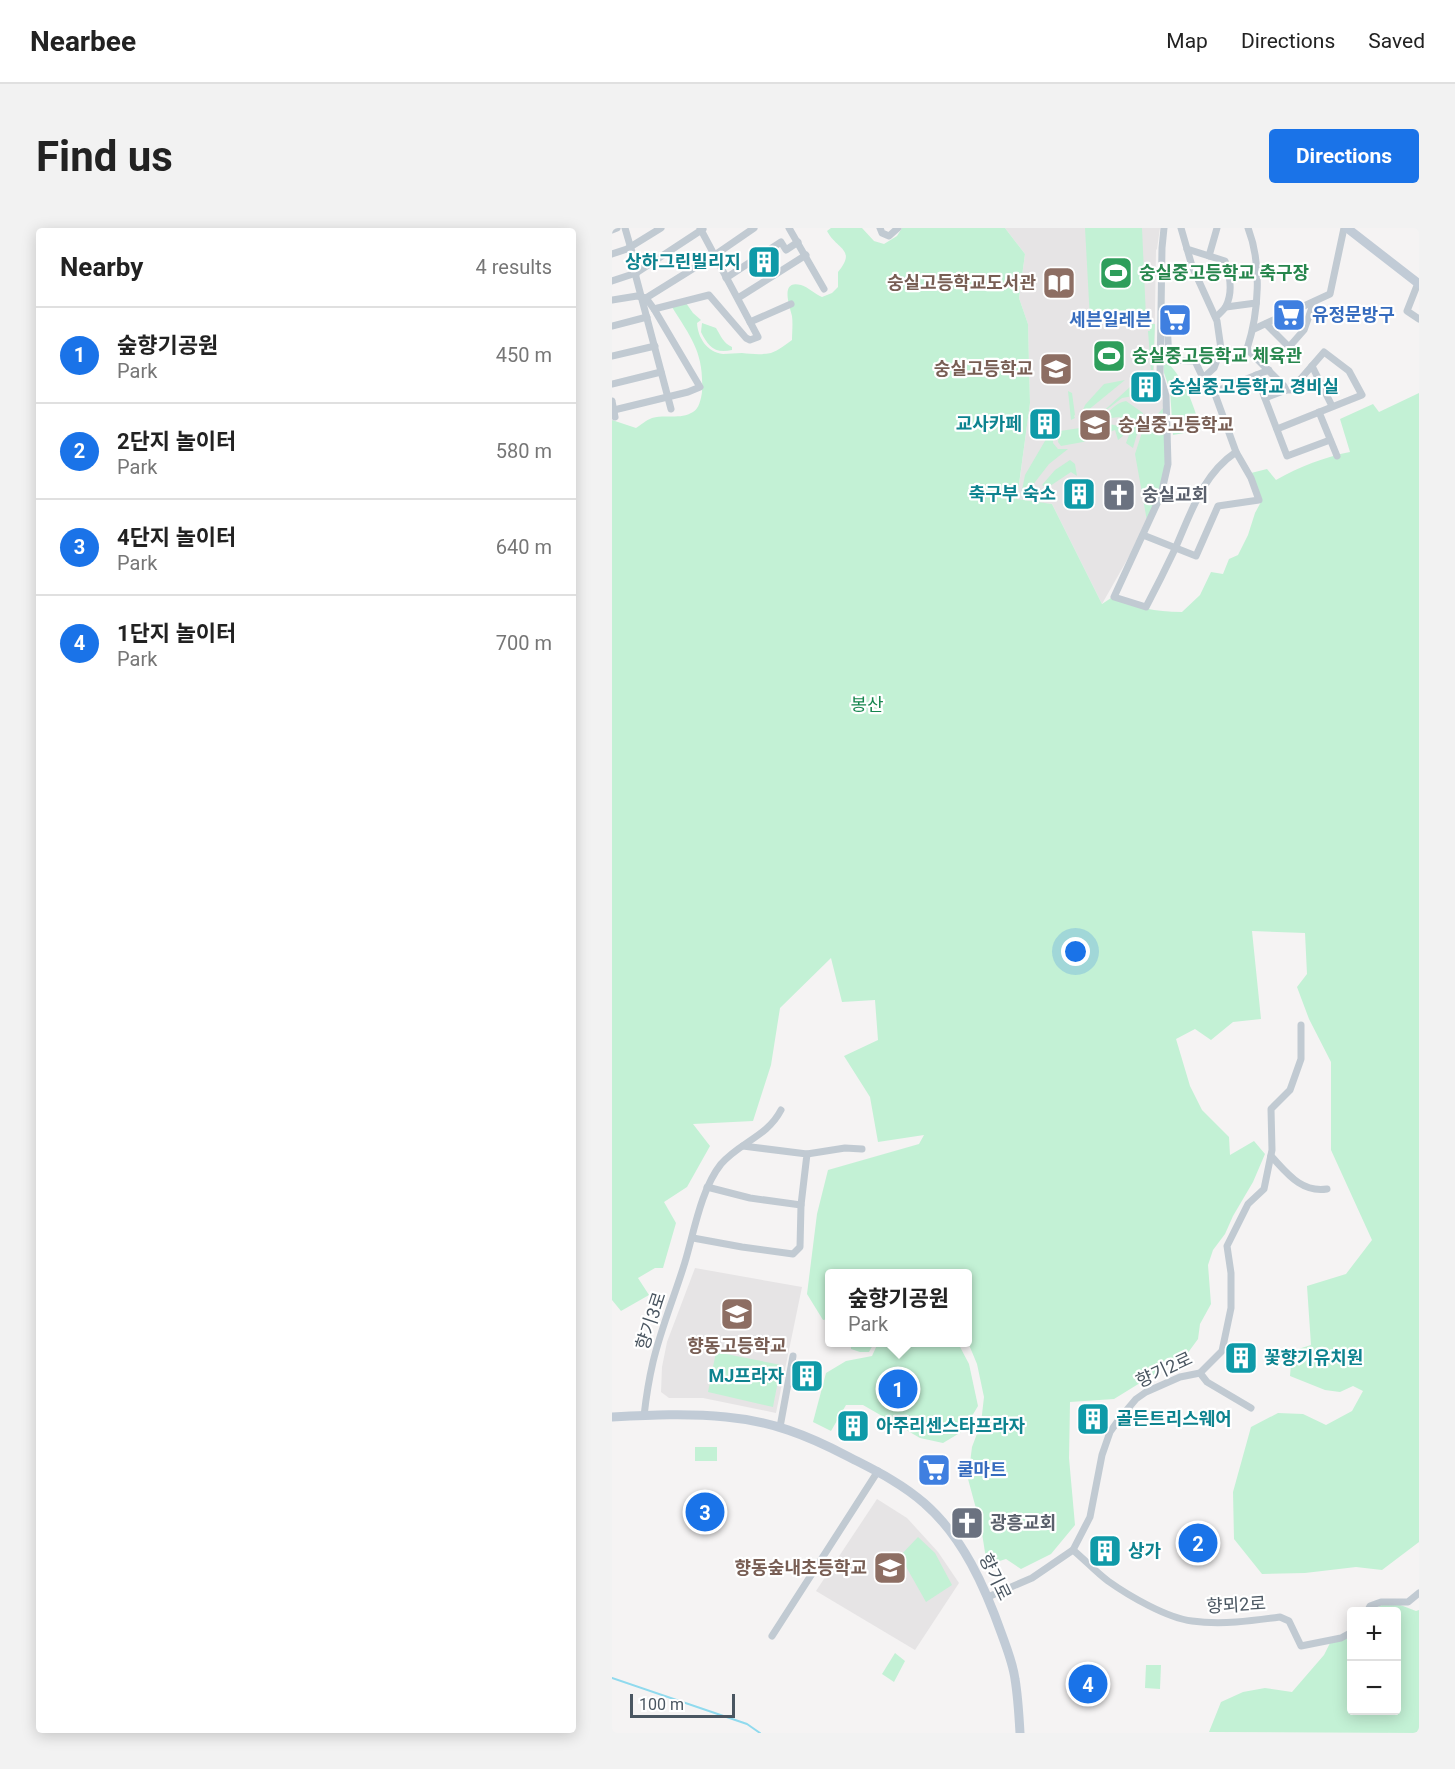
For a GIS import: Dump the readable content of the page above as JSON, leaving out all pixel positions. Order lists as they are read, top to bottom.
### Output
{
  "streets": {
    "main road": ["향기로"],
    "street": ["향기3로", "향기2로", "향뫼2로"]
  },
  "crossings": [
    ["향기3로", "향기로"],
    ["향기2로", "향기로"],
    ["향기2로", "향뫼2로"]
  ],
  "parks": ["봉산"],
  "places": {
    "building": [
      "상하그린빌리지",
      "숭실중고등학교 경비실",
      "교사카페",
      "축구부 숙소",
      "꽃향기유치원",
      "MJ프라자",
      "골든트리스웨어",
      "아주리센스타프라자",
      "상가"
    ],
    "sports": ["숭실중고등학교 축구장", "숭실중고등학교 체육관"],
    "library": ["숭실고등학교도서관"],
    "supermarket": ["유정문방구", "세븐일레븐", "쿨마트"],
    "school or university": [
      "숭실고등학교",
      "숭실중고등학교",
      "향동고등학교",
      "향동숲내초등학교"
    ],
    "church": ["숭실교회", "광흥교회"]
  },
  "scale_bar": "100 m",
  "page": {
    "header": "Nearbee",
    "nav": ["Map", "Directions", "Saved"],
    "buttons": "Directions",
    "title": "Find us",
    "heading": ["Nearby", "4 results"],
    "list": [
      {
        "mark": "1",
        "name": "숲향기공원",
        "note": "Park",
        "value": "450 m"
      },
      {
        "mark": "2",
        "name": "2단지 놀이터",
        "note": "Park",
        "value": "580 m"
      },
      {
        "mark": "3",
        "name": "4단지 놀이터",
        "note": "Park",
        "value": "640 m"
      },
      {
        "mark": "4",
        "name": "1단지 놀이터",
        "note": "Park",
        "value": "700 m"
      }
    ],
    "popup": ["숲향기공원", "Park"],
    "pins": [
      "1",
      "3",
      "2",
      "4"
    ],
    "map_buttons": ["+", "−"],
    "scale": "100 m"
  }
}
